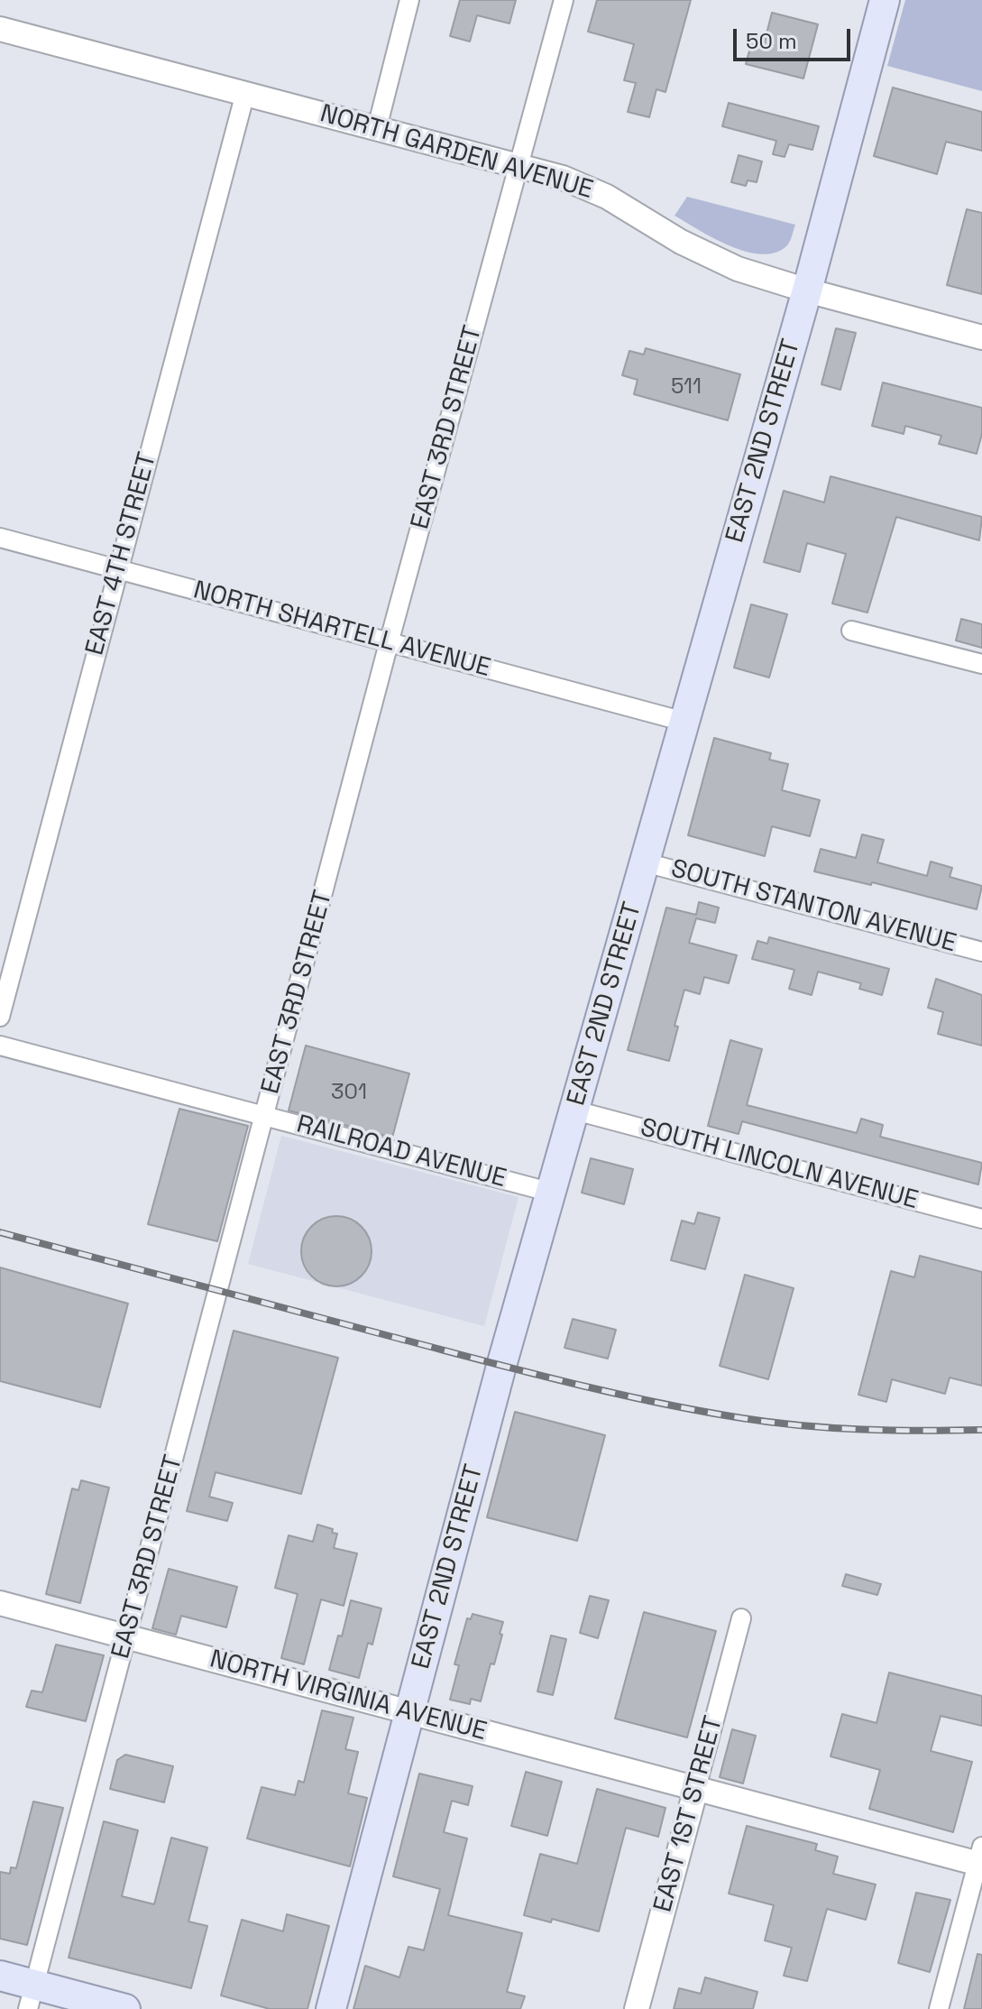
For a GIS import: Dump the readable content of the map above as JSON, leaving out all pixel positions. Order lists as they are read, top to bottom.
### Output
{
  "streets": {
    "main road": ["EAST 2ND STREET"],
    "street": [
      "NORTH GARDEN AVENUE",
      "EAST 3RD STREET",
      "EAST 4TH STREET",
      "NORTH SHARTELL AVENUE",
      "SOUTH STANTON AVENUE",
      "RAILROAD AVENUE",
      "SOUTH LINCOLN AVENUE",
      "NORTH VIRGINIA AVENUE",
      "EAST 1ST STREET"
    ]
  },
  "crossings": [
    ["NORTH GARDEN AVENUE", "EAST 3RD STREET"],
    ["NORTH GARDEN AVENUE", "EAST 2ND STREET"],
    ["NORTH GARDEN AVENUE", "EAST 4TH STREET"],
    ["EAST 3RD STREET", "NORTH SHARTELL AVENUE"],
    ["EAST 3RD STREET", "RAILROAD AVENUE"],
    ["EAST 3RD STREET", "NORTH VIRGINIA AVENUE"],
    ["EAST 2ND STREET", "NORTH SHARTELL AVENUE"],
    ["EAST 2ND STREET", "SOUTH STANTON AVENUE"],
    ["EAST 2ND STREET", "RAILROAD AVENUE"],
    ["EAST 2ND STREET", "SOUTH LINCOLN AVENUE"],
    ["EAST 2ND STREET", "NORTH VIRGINIA AVENUE"],
    ["EAST 4TH STREET", "NORTH SHARTELL AVENUE"],
    ["NORTH VIRGINIA AVENUE", "EAST 1ST STREET"]
  ],
  "house_numbers": ["511", "301"],
  "scale_bar": "50 m"
}
